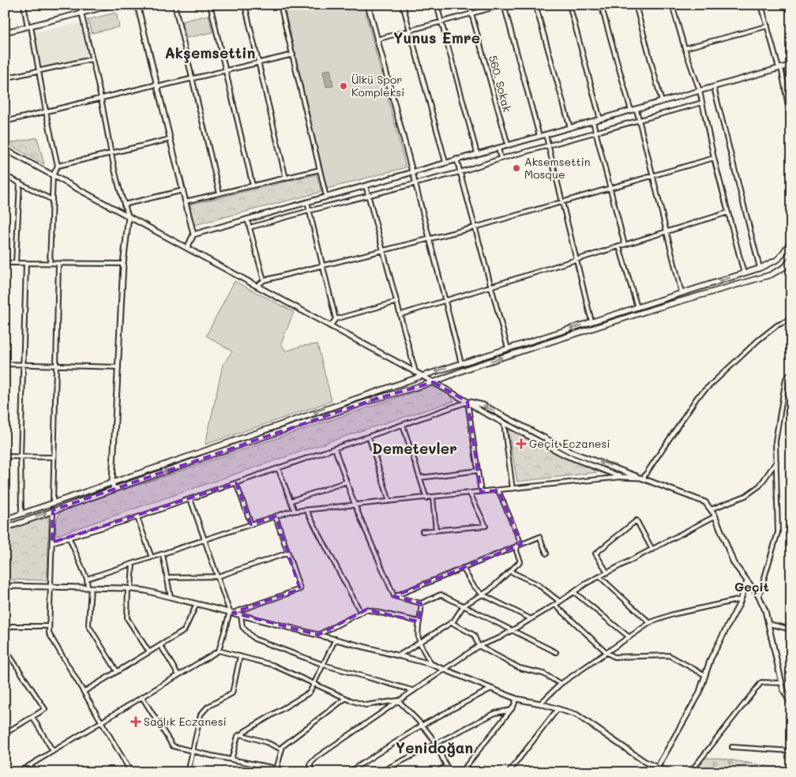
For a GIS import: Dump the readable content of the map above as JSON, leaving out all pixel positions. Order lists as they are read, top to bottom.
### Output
{
  "streets": {
    "street": ["560. Sokak"]
  },
  "districts": [
    "Yunus Emre",
    "Akşemsettin",
    "Demetevler",
    "Geçit",
    "Yenidoğan"
  ],
  "places": {
    "other": ["Ülkü Spor Kompleksi", "Aksemsettin Mosque"],
    "health": ["Geçit Eczanesi", "Sağlık Eczanesi"]
  }
}
